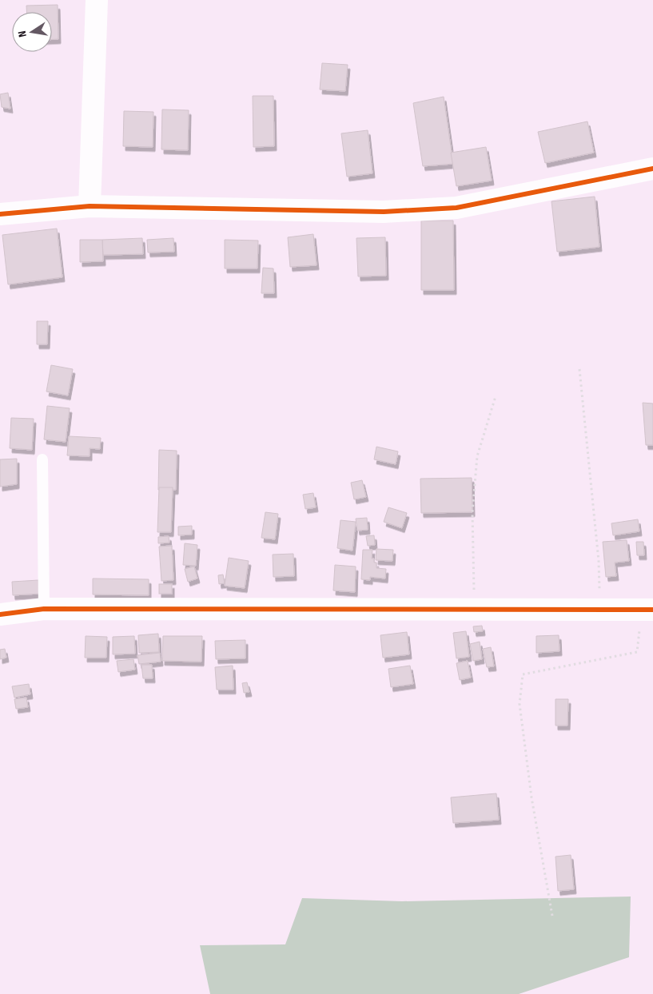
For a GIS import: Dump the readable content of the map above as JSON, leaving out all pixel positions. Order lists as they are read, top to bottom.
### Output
{
  "north": "left"
}
